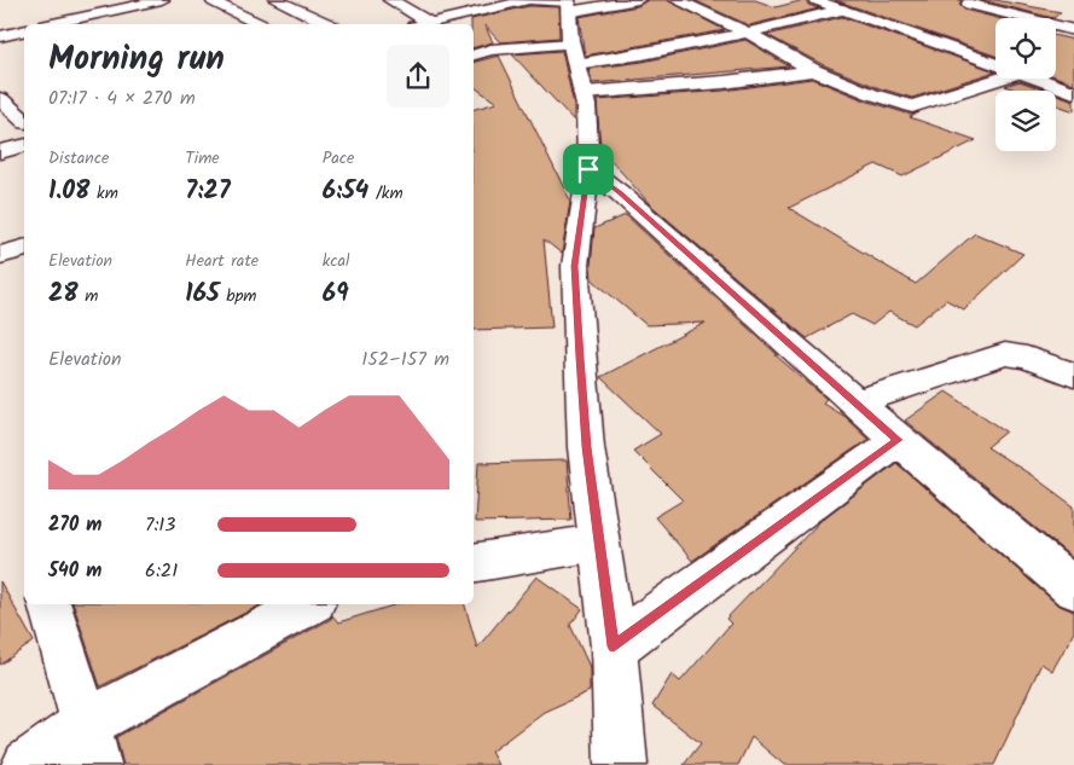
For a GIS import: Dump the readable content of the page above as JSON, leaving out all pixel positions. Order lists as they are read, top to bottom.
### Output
{
  "page": {
    "heading": ["Morning run", "07:17 · 4 × 270 m"],
    "stats": [
      ["Distance", "1.08 km"],
      ["Time", "7:27"],
      ["Pace", "6:54 /km"],
      ["Elevation", "28 m"],
      ["Heart rate", "165 bpm"],
      ["kcal", "69"]
    ],
    "chart": ["Elevation", "152–157 m"],
    "list": [
      {
        "name": "270 m",
        "note": "7:13"
      },
      {
        "name": "540 m",
        "note": "6:21"
      }
    ]
  }
}
